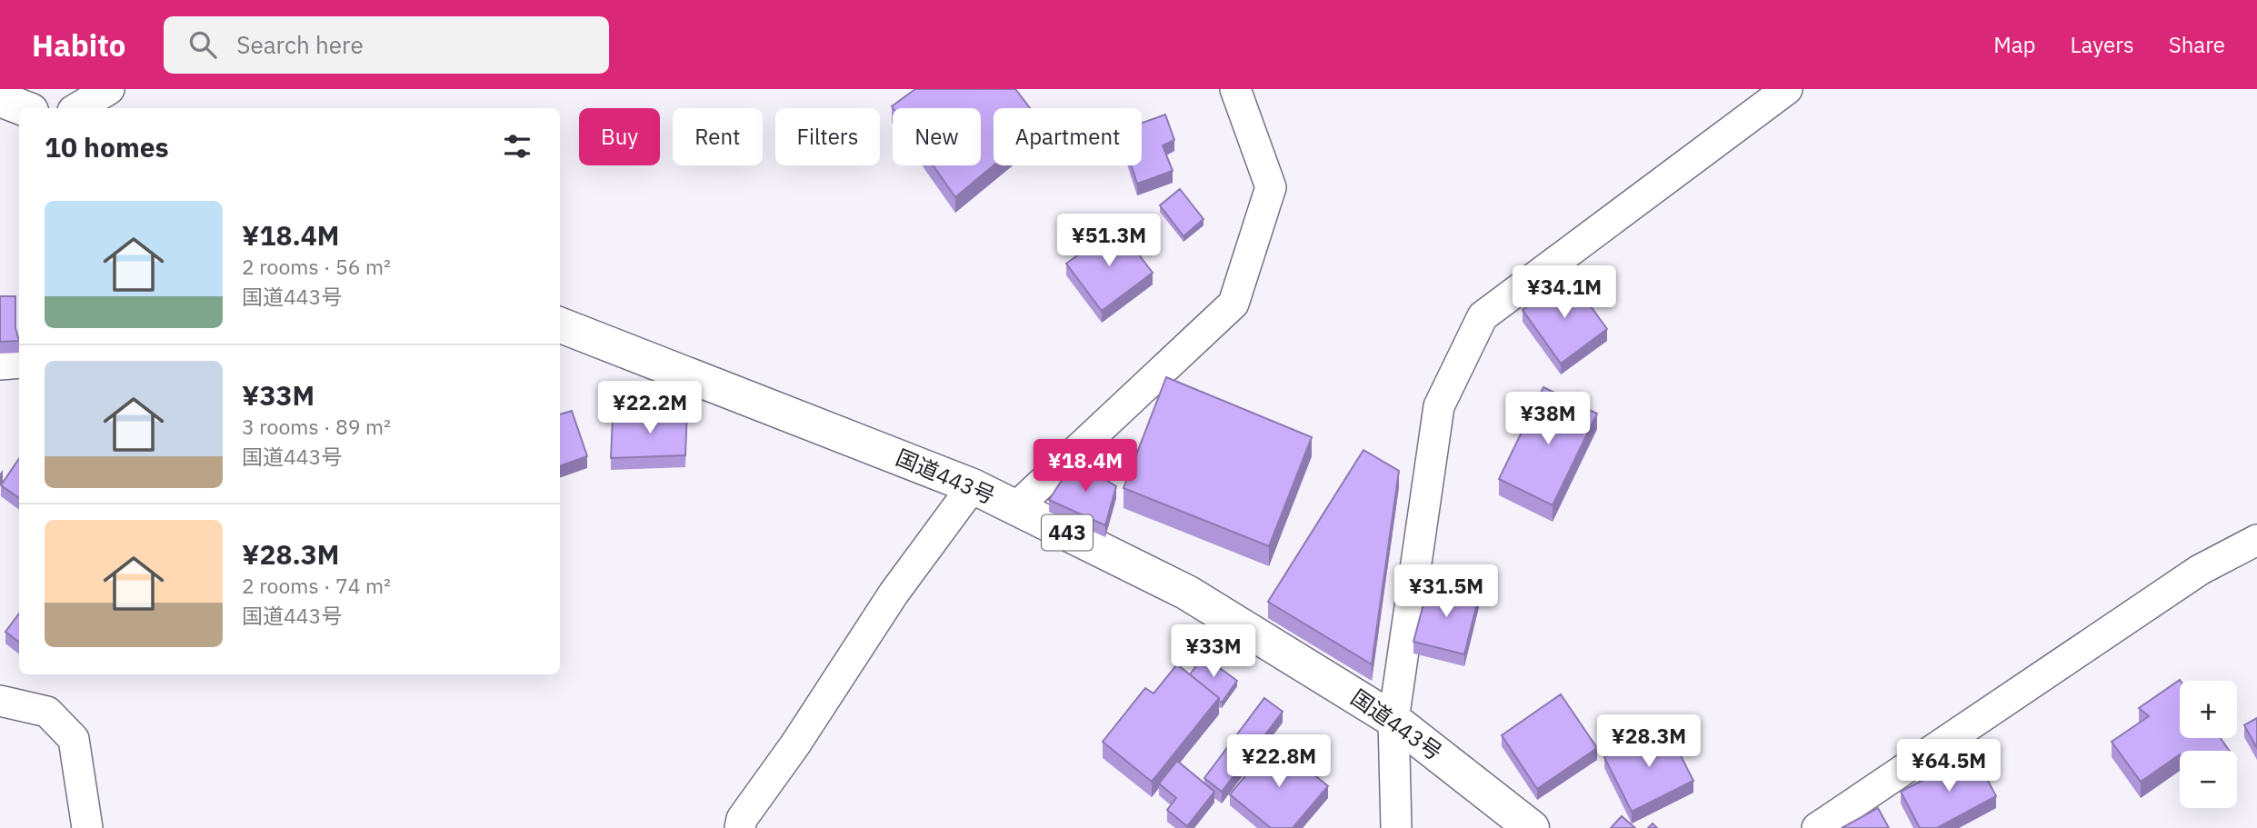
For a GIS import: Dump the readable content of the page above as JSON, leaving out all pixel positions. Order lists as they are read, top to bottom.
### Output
{
  "streets": {
    "highway": ["国道443号", "443"]
  },
  "page": {
    "header": "Habito",
    "search": "Search here",
    "nav": ["Map", "Layers", "Share"],
    "chip": [
      "Buy",
      "Rent",
      "Filters",
      "New",
      "Apartment"
    ],
    "heading": "10 homes",
    "list": [
      {
        "name": "¥18.4M",
        "note": "2 rooms · 56 m² · 国道443号"
      },
      {
        "name": "¥33M",
        "note": "3 rooms · 89 m² · 国道443号"
      },
      {
        "name": "¥28.3M",
        "note": "2 rooms · 74 m² · 国道443号"
      }
    ],
    "price": [
      "¥51.3M",
      "¥34.1M",
      "¥22.2M",
      "¥38M",
      "¥18.4M",
      "¥31.5M",
      "¥33M",
      "¥28.3M",
      "¥22.8M",
      "¥64.5M"
    ],
    "map_buttons": ["+", "−"]
  }
}
